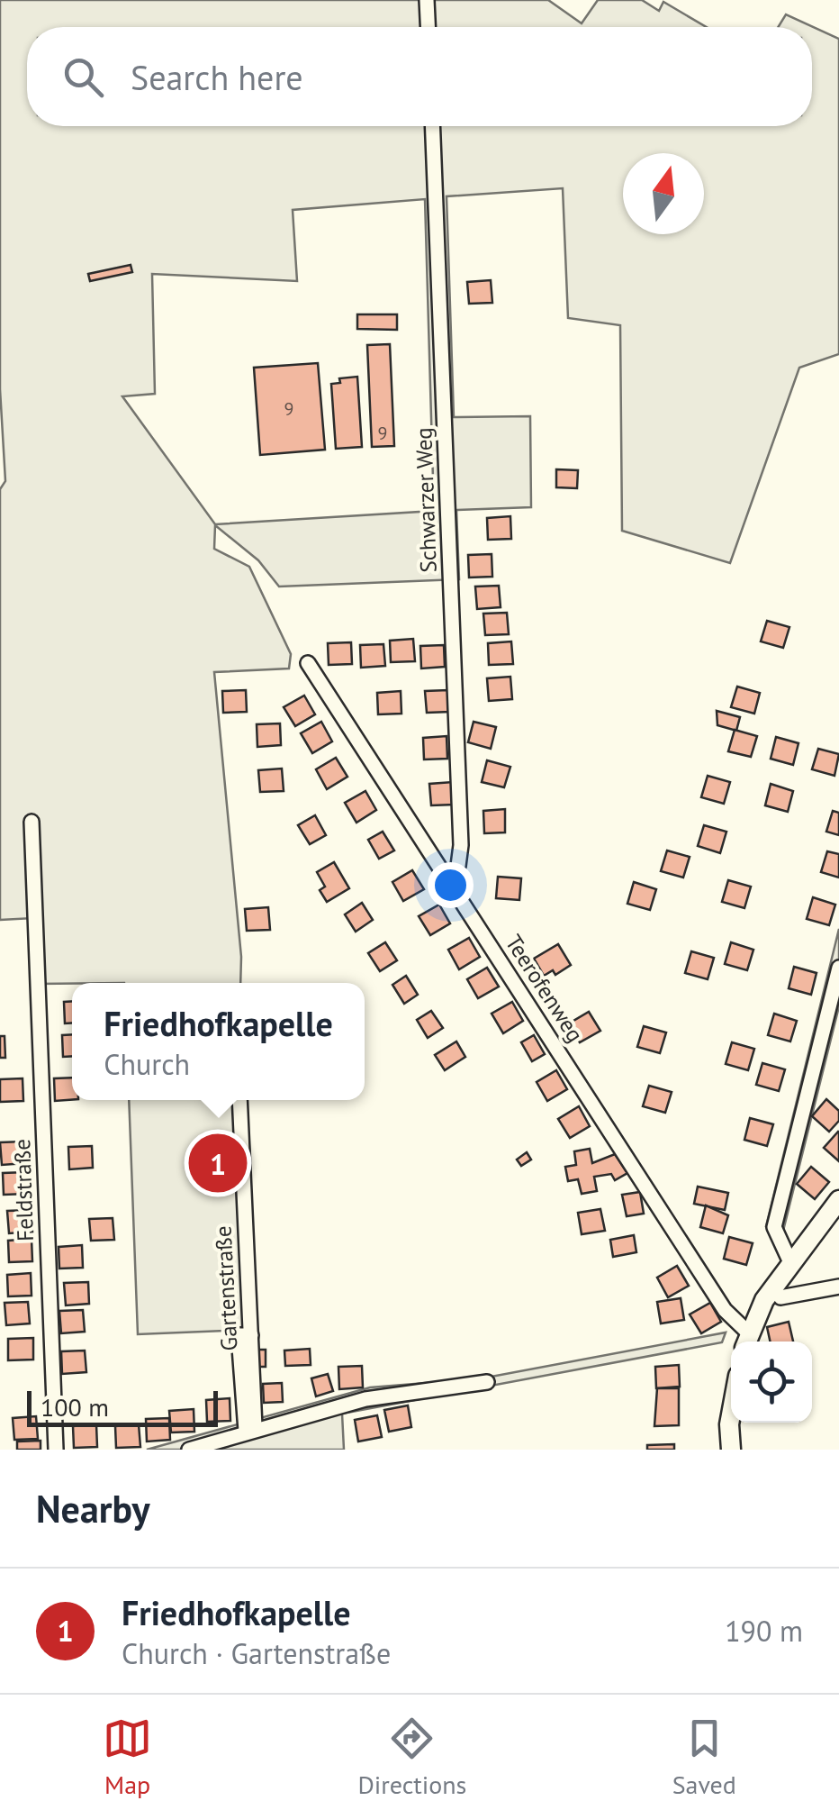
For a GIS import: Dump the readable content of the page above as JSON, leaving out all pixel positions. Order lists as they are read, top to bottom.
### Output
{
  "streets": {
    "street": [
      "Schwarzer Weg",
      "Teerofenweg",
      "Feldstraße",
      "Gartenstraße"
    ]
  },
  "crossings": [
    ["Schwarzer Weg", "Teerofenweg"]
  ],
  "house_numbers": ["9", "9"],
  "scale_bar": "100 m",
  "north": "top",
  "page": {
    "search": "Search here",
    "popup": ["Friedhofkapelle", "Church"],
    "pins": "1",
    "scale": "100 m",
    "heading": "Nearby",
    "list": [
      {
        "mark": "1",
        "name": "Friedhofkapelle",
        "note": "Church · Gartenstraße",
        "value": "190 m"
      }
    ],
    "nav": ["Map", "Directions", "Saved"]
  }
}
